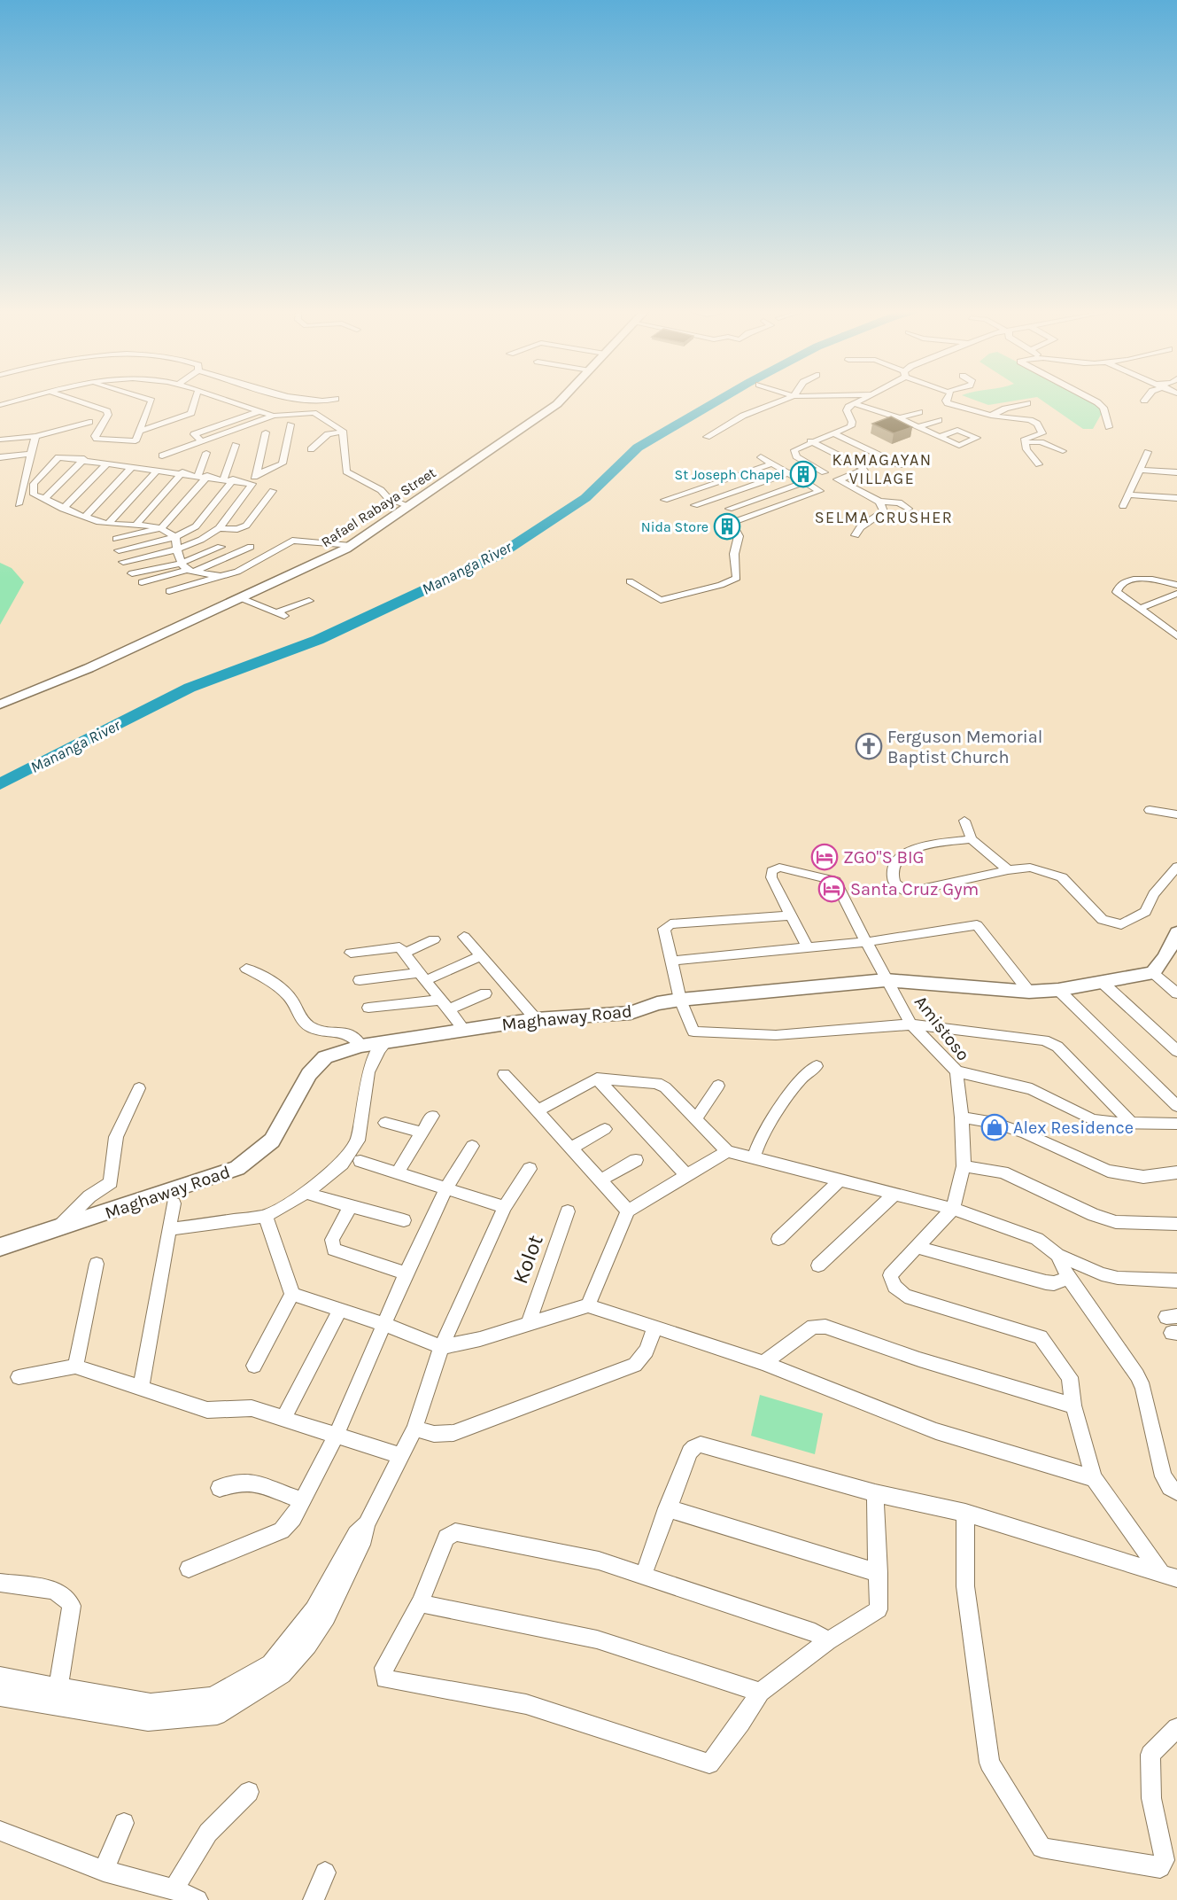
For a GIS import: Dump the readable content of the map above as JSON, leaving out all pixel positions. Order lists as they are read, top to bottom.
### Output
{
  "streets": {
    "main road": ["Rafael Rabaya Street", "Maghaway Road"],
    "street": ["Amistoso", "Kolot"]
  },
  "crossings": [
    ["Maghaway Road", "Amistoso"]
  ],
  "districts": ["KAMAGAYAN VILLAGE", "SELMA CRUSHER"],
  "water": ["Mananga River"],
  "places": {
    "building": ["St Joseph Chapel", "Nida Store"],
    "church": ["Ferguson Memorial Baptist Church"],
    "hotel": ["ZGO\"S BIG", "Santa Cruz Gym"],
    "shop": ["Alex Residence"]
  }
}
